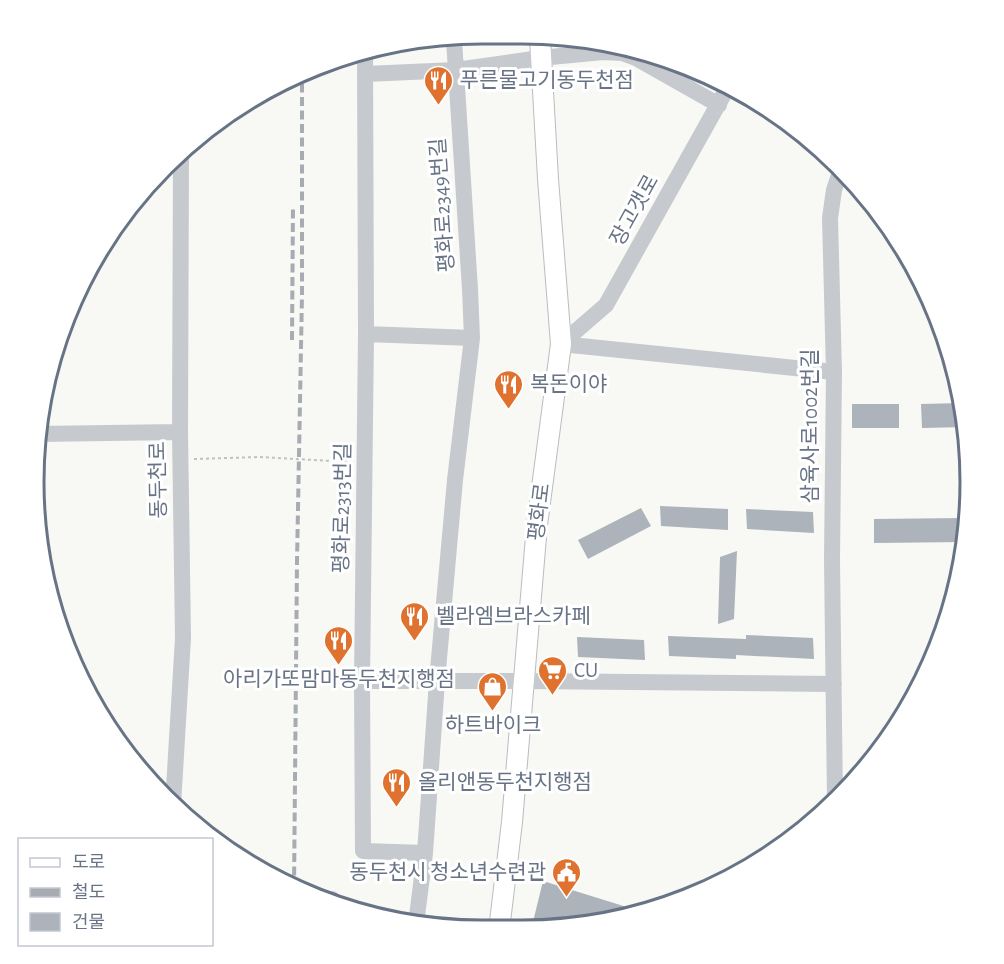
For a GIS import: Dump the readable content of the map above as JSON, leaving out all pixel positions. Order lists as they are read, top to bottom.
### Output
{
  "streets": {
    "main road": ["평화로"],
    "street": [
      "평화로2349번길",
      "장고갯로",
      "삼육사로1002번길",
      "동두천로",
      "평화로2313번길"
    ]
  },
  "crossings": [
    ["장고갯로", "평화로"]
  ],
  "places": {
    "restaurant": [
      "푸른물고기동두천점",
      "복돈이야",
      "벨라엠브라스카페",
      "아리가또맘마동두천지행점",
      "올리앤동두천지행점"
    ],
    "supermarket": ["CU"],
    "shop": ["하트바이크"],
    "public building": ["동두천시 청소년수련관"]
  },
  "legend": ["도로", "철도", "건물"]
}
